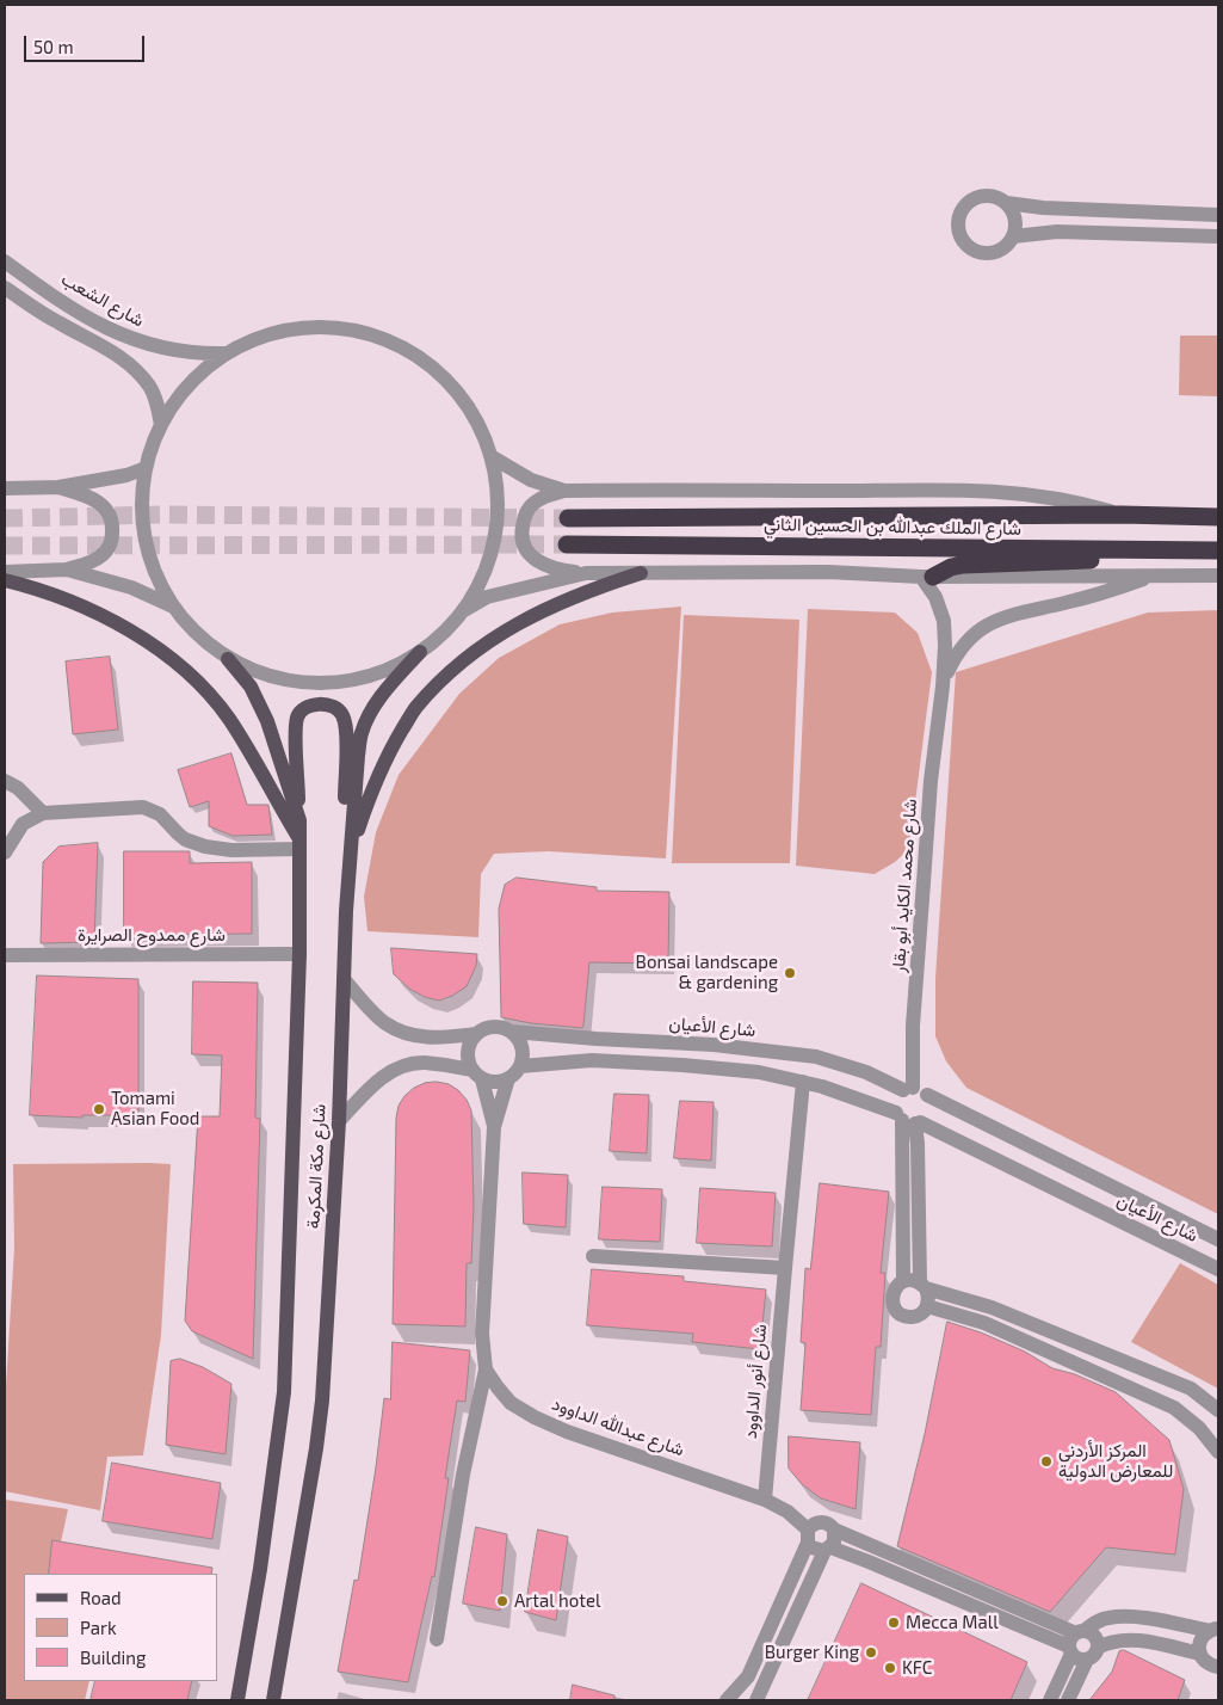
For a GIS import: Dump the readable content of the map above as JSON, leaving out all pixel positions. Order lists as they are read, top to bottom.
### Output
{
  "streets": {
    "highway": ["شارع الملك عبدالله بن الحسين الثاني"],
    "main road": ["شارع مكة المكرمة"],
    "street": [
      "شارع الشعب",
      "شارع محمد الكايد أبو بقار",
      "شارع ممدوح الصرايرة",
      "شارع الأعيان",
      "شارع أنور الداوود",
      "شارع عبدالله الداوود"
    ]
  },
  "crossings": [
    ["شارع محمد الكايد أبو بقار", "شارع الأعيان"],
    ["شارع ممدوح الصرايرة", "شارع مكة المكرمة"],
    ["شارع الأعيان", "شارع أنور الداوود"],
    ["شارع الأعيان", "شارع عبدالله الداوود"],
    ["شارع أنور الداوود", "شارع عبدالله الداوود"]
  ],
  "places": [
    "Bonsai landscape & gardening",
    "Tomami Asian Food",
    "المركز الأردني للمعارض الدولية",
    "Artal hotel",
    "Mecca Mall",
    "Burger King",
    "KFC"
  ],
  "legend": ["Road", "Park", "Building"],
  "scale_bar": "50 m"
}
